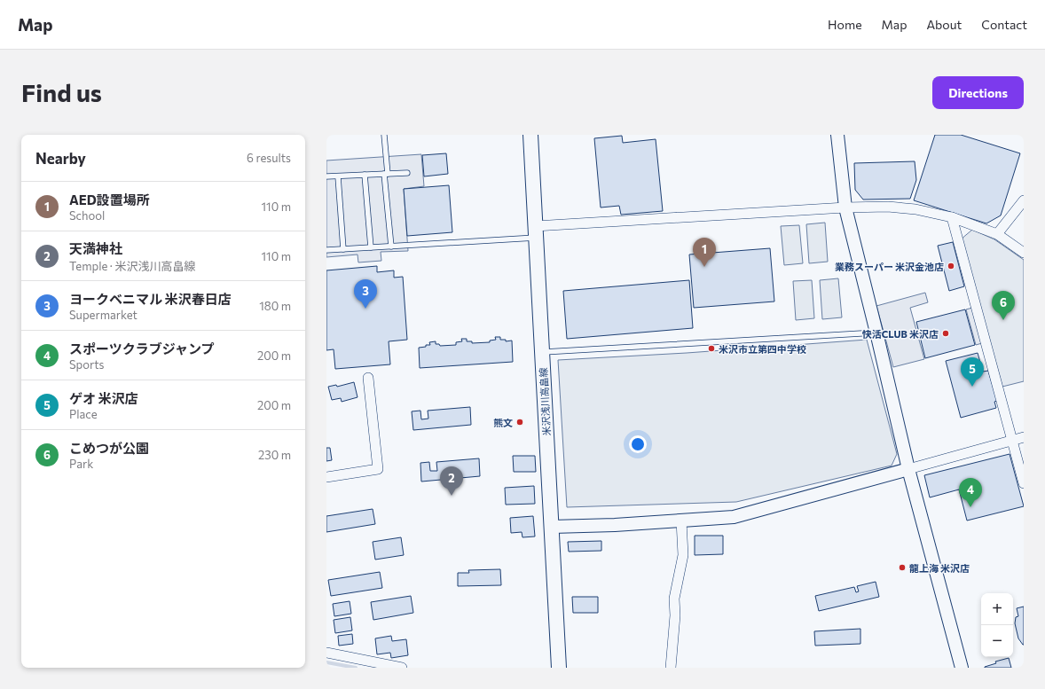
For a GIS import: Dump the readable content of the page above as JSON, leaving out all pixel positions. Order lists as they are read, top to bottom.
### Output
{
  "streets": {
    "main road": ["米沢浅川高畠線"]
  },
  "places": [
    "業務スーパー 米沢金池店",
    "快活CLUB 米沢店",
    "米沢市立第四中学校",
    "熊文",
    "龍上海 米沢店"
  ],
  "page": {
    "header": "Map",
    "nav": [
      "Home",
      "Map",
      "About",
      "Contact"
    ],
    "buttons": "Directions",
    "title": "Find us",
    "heading": ["Nearby", "6 results"],
    "list": [
      {
        "mark": "1",
        "name": "AED設置場所",
        "note": "School",
        "value": "110 m"
      },
      {
        "mark": "2",
        "name": "天満神社",
        "note": "Temple · 米沢浅川高畠線",
        "value": "110 m"
      },
      {
        "mark": "3",
        "name": "ヨークベニマル 米沢春日店",
        "note": "Supermarket",
        "value": "180 m"
      },
      {
        "mark": "4",
        "name": "スポーツクラブジャンプ",
        "note": "Sports",
        "value": "200 m"
      },
      {
        "mark": "5",
        "name": "ゲオ 米沢店",
        "note": "Place",
        "value": "200 m"
      },
      {
        "mark": "6",
        "name": "こめつが公園",
        "note": "Park",
        "value": "230 m"
      }
    ],
    "pins": [
      "1",
      "3",
      "6",
      "5",
      "2",
      "4"
    ],
    "map_buttons": ["+", "−"]
  }
}
